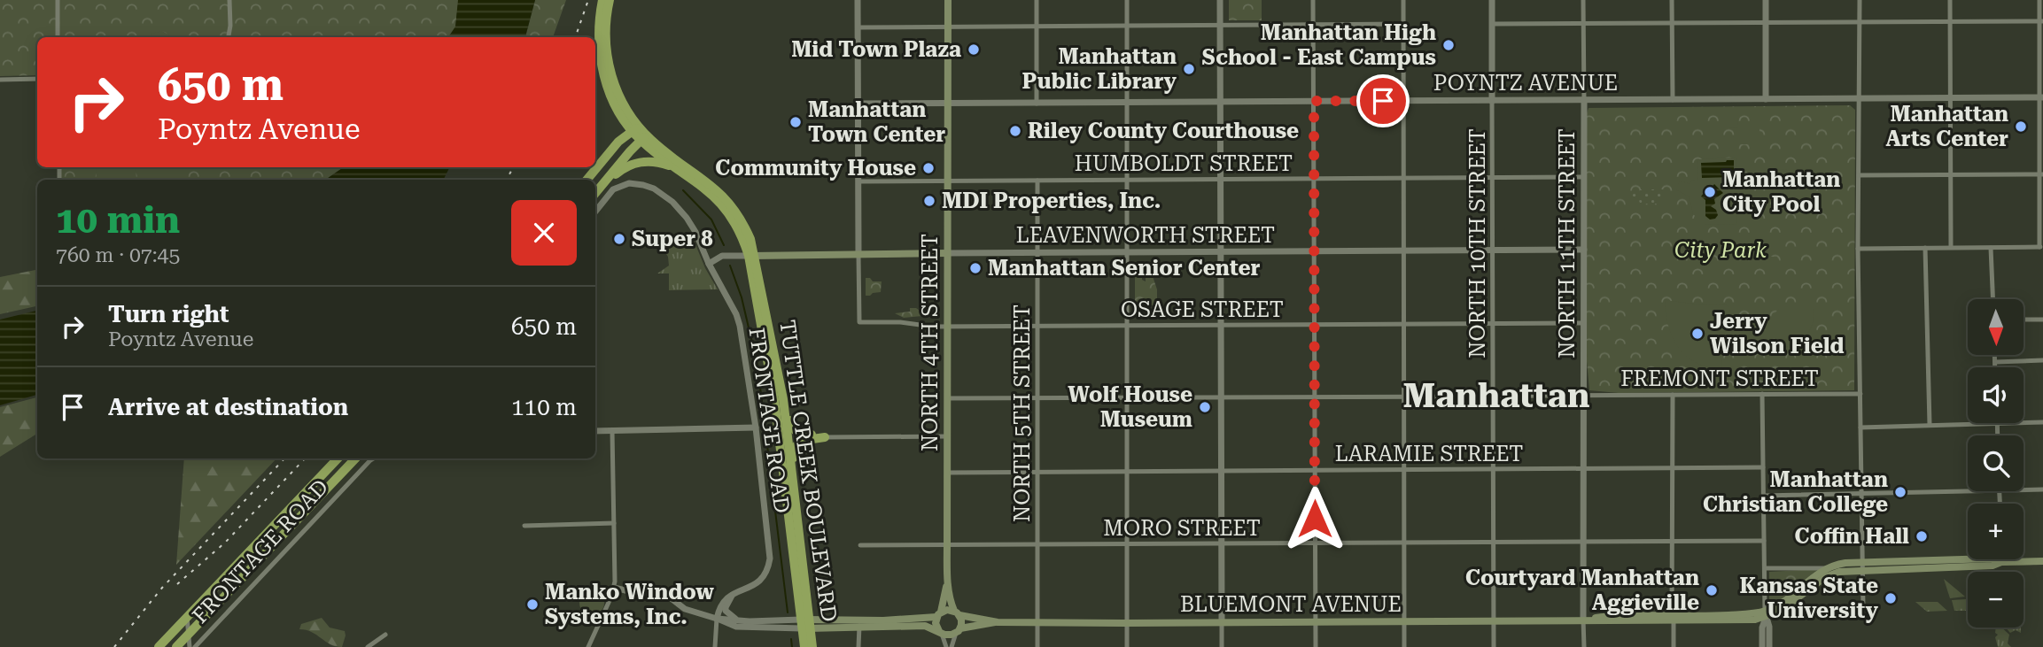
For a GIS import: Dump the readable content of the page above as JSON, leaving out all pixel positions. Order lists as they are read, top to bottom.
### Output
{
  "streets": {
    "highway": ["TUTTLE CREEK BOULEVARD"],
    "main road": ["LEAVENWORTH STREET", "NORTH 4TH STREET", "BLUEMONT AVENUE"],
    "street": [
      "POYNTZ AVENUE",
      "HUMBOLDT STREET",
      "NORTH 10TH STREET",
      "NORTH 11TH STREET",
      "OSAGE STREET",
      "FREMONT STREET",
      "NORTH 5TH STREET",
      "FRONTAGE ROAD",
      "LARAMIE STREET",
      "MORO STREET"
    ]
  },
  "crossings": [
    ["POYNTZ AVENUE", "NORTH 10TH STREET"],
    ["POYNTZ AVENUE", "NORTH 11TH STREET"],
    ["POYNTZ AVENUE", "NORTH 4TH STREET"],
    ["HUMBOLDT STREET", "NORTH 10TH STREET"],
    ["HUMBOLDT STREET", "NORTH 11TH STREET"],
    ["HUMBOLDT STREET", "NORTH 4TH STREET"],
    ["HUMBOLDT STREET", "NORTH 5TH STREET"],
    ["LEAVENWORTH STREET", "NORTH 10TH STREET"],
    ["LEAVENWORTH STREET", "NORTH 11TH STREET"],
    ["LEAVENWORTH STREET", "OSAGE STREET"],
    ["LEAVENWORTH STREET", "NORTH 4TH STREET"],
    ["LEAVENWORTH STREET", "NORTH 5TH STREET"],
    ["LEAVENWORTH STREET", "FRONTAGE ROAD"],
    ["LEAVENWORTH STREET", "TUTTLE CREEK BOULEVARD"],
    ["NORTH 10TH STREET", "OSAGE STREET"],
    ["NORTH 10TH STREET", "FREMONT STREET"],
    ["NORTH 10TH STREET", "LARAMIE STREET"],
    ["NORTH 10TH STREET", "MORO STREET"],
    ["NORTH 10TH STREET", "BLUEMONT AVENUE"],
    ["NORTH 11TH STREET", "OSAGE STREET"],
    ["NORTH 11TH STREET", "FREMONT STREET"],
    ["NORTH 11TH STREET", "LARAMIE STREET"],
    ["NORTH 11TH STREET", "MORO STREET"],
    ["NORTH 11TH STREET", "BLUEMONT AVENUE"],
    ["OSAGE STREET", "NORTH 4TH STREET"],
    ["OSAGE STREET", "NORTH 5TH STREET"],
    ["NORTH 4TH STREET", "FREMONT STREET"],
    ["NORTH 4TH STREET", "LARAMIE STREET"],
    ["NORTH 4TH STREET", "MORO STREET"],
    ["NORTH 4TH STREET", "BLUEMONT AVENUE"],
    ["FREMONT STREET", "NORTH 5TH STREET"],
    ["NORTH 5TH STREET", "LARAMIE STREET"],
    ["NORTH 5TH STREET", "MORO STREET"],
    ["NORTH 5TH STREET", "BLUEMONT AVENUE"]
  ],
  "districts": ["Manhattan"],
  "parks": ["City Park"],
  "places": [
    "Manhattan High School - East Campus",
    "Mid Town Plaza",
    "Manhattan Public Library",
    "Manhattan Town Center",
    "Manhattan Arts Center",
    "Riley County Courthouse",
    "Community House",
    "Manhattan City Pool",
    "MDI Properties, Inc.",
    "Super 8",
    "Manhattan Senior Center",
    "Jerry Wilson Field",
    "Wolf House Museum",
    "Manhattan Christian College",
    "Coffin Hall",
    "Courtyard Manhattan Aggieville",
    "Kansas State University",
    "Manko Window Systems, Inc."
  ],
  "north": "bottom",
  "page": {
    "turn": ["650 m", "Poyntz Avenue"],
    "heading": ["10 min", "760 m · 07:45"],
    "list": [
      {
        "name": "Turn right",
        "note": "Poyntz Avenue",
        "value": "650 m"
      },
      {
        "name": "Arrive at destination",
        "value": "110 m"
      }
    ],
    "map_buttons": ["+", "−"]
  }
}
